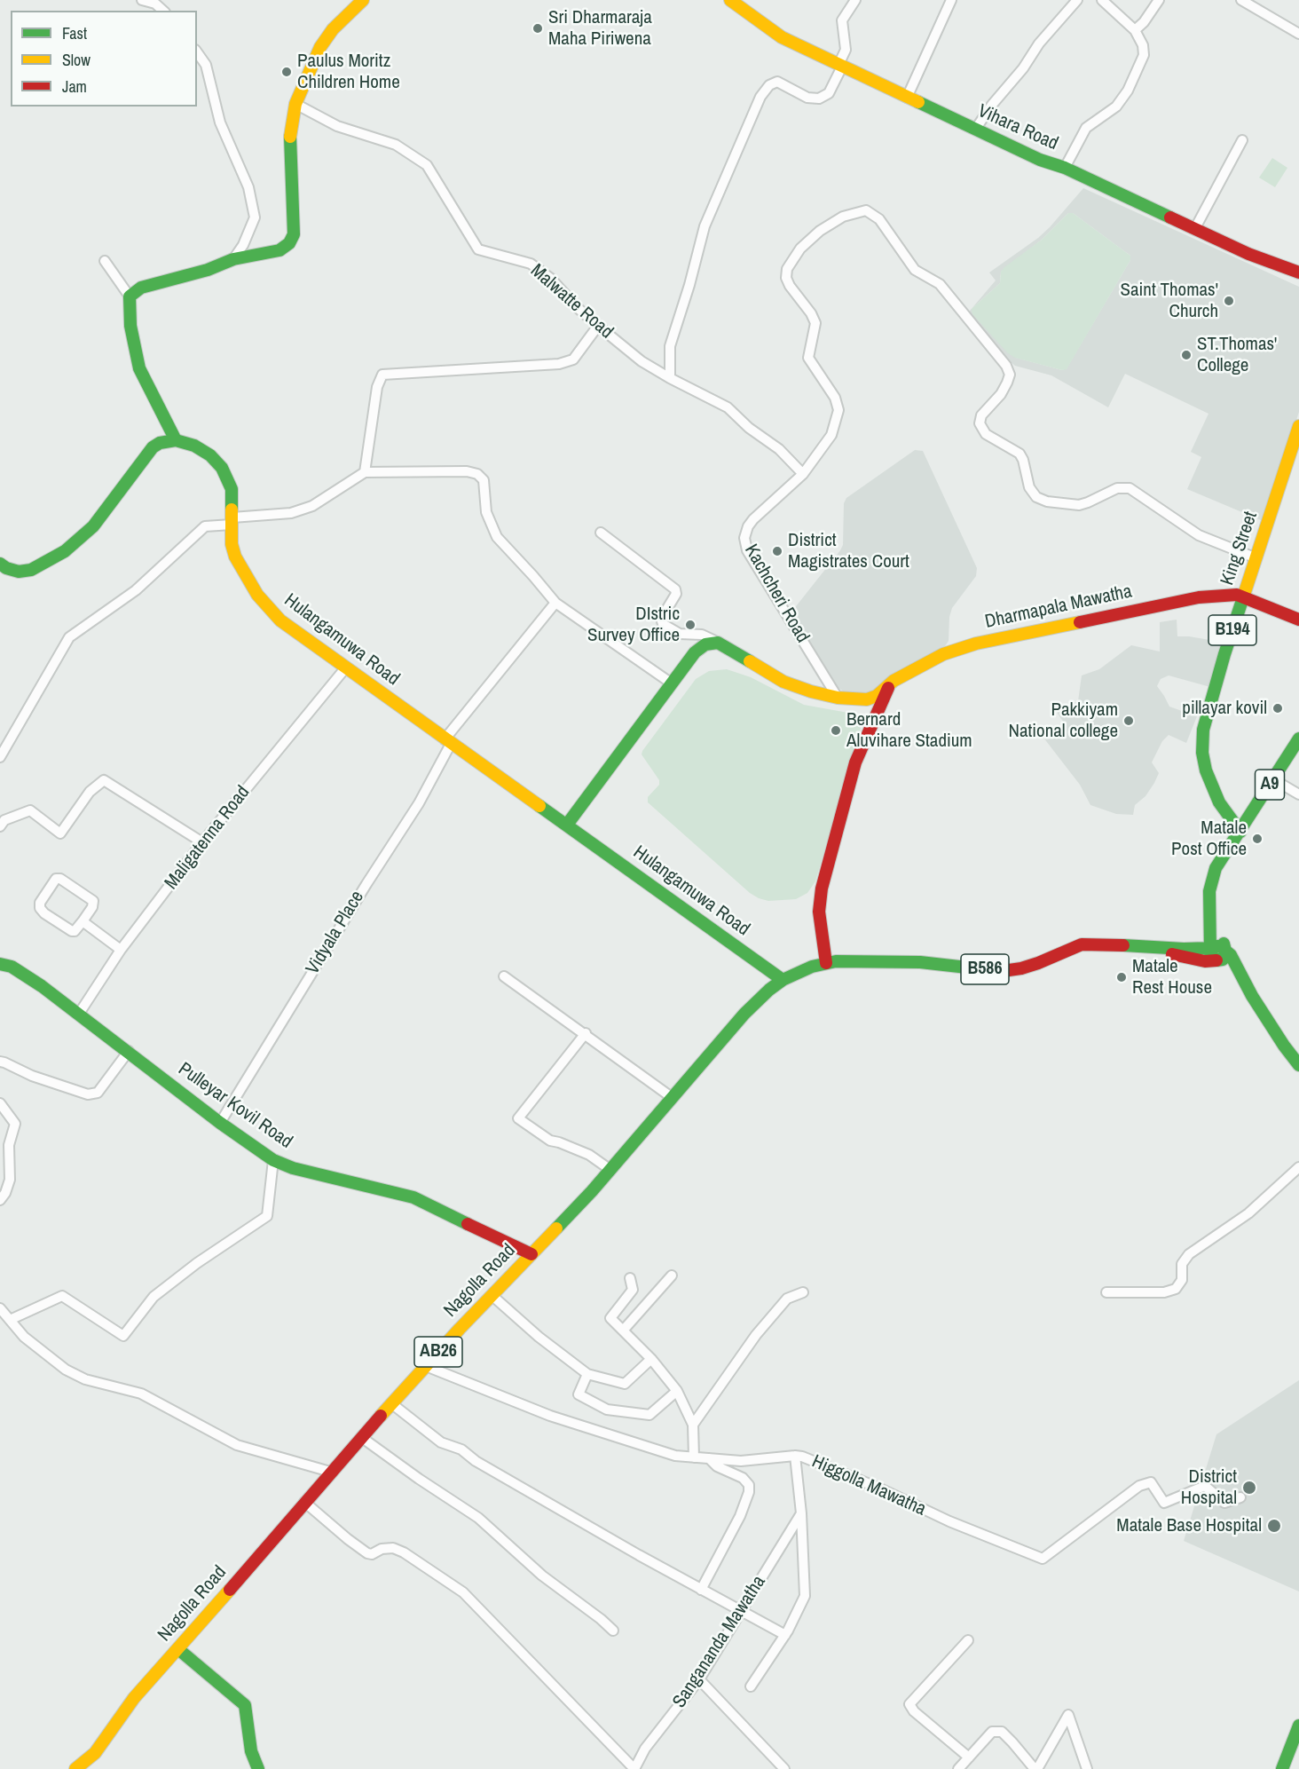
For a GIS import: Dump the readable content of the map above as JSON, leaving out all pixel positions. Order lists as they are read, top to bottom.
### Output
{
  "streets": {
    "main road": [
      "Vihara Road",
      "King Street",
      "Dharmapala Mawatha",
      "B194",
      "Hulangamuwa Road",
      "A9",
      "B586",
      "Pulleyar Kovil Road",
      "Nagolla Road",
      "AB26"
    ],
    "street": [
      "Malwatte Road",
      "Kachcheri Road",
      "Maligatenna Road",
      "Vidyala Place",
      "Higgolla Mawatha",
      "Sangananda Mawatha"
    ]
  },
  "crossings": [
    ["Malwatte Road", "Kachcheri Road"],
    ["King Street", "Dharmapala Mawatha"],
    ["King Street", "A9"],
    ["Kachcheri Road", "Dharmapala Mawatha"],
    ["Hulangamuwa Road", "Maligatenna Road"],
    ["Hulangamuwa Road", "Vidyala Place"],
    ["Hulangamuwa Road", "Nagolla Road"],
    ["A9", "B586"],
    ["Maligatenna Road", "Pulleyar Kovil Road"],
    ["Vidyala Place", "Pulleyar Kovil Road"],
    ["B586", "Nagolla Road"],
    ["Pulleyar Kovil Road", "Nagolla Road"],
    ["Nagolla Road", "Higgolla Mawatha"]
  ],
  "places": [
    "Sri Dharmaraja Maha Piriwena",
    "Paulus Moritz Children Home",
    "Saint Thomas' Church",
    "ST.Thomas' College",
    "District Magistrates Court",
    "DIstric Survey Office",
    "pillayar kovil",
    "Pakkiyam National college",
    "Bernard Aluvihare Stadium",
    "Matale Post Office",
    "Matale Rest House",
    "District Hospital",
    "Matale Base Hospital"
  ],
  "legend": ["Fast", "Slow", "Jam"]
}
